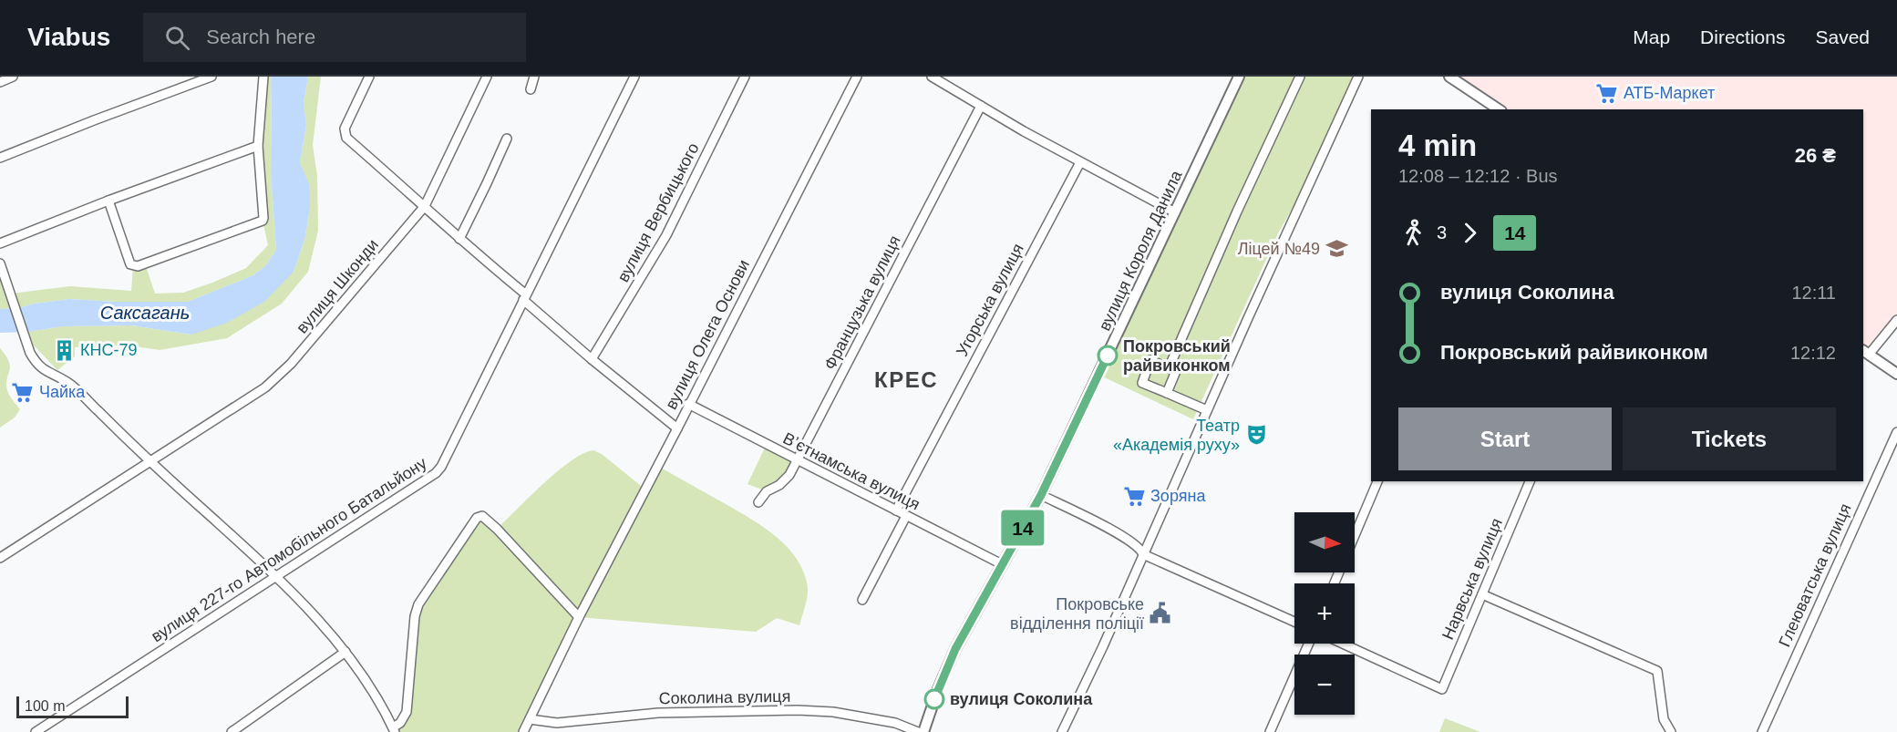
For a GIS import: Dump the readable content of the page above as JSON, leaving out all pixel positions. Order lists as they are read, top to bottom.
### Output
{
  "streets": {
    "main road": ["вулиця Короля Данила"],
    "street": [
      "вулиця Вербицького",
      "вулиця Шконди",
      "Угорська вулиця",
      "Французька вулиця",
      "вулиця Олега Основи",
      "Вʼєтнамська вулиця",
      "вулиця 227-го Автомобільного Батальйону",
      "Глеюватська вулиця",
      "Нарвська вулиця",
      "Соколина вулиця"
    ]
  },
  "crossings": [
    ["вулиця Вербицького", "вулиця Олега Основи"],
    ["вулиця Короля Данила", "Вʼєтнамська вулиця"],
    ["вулиця Шконди", "вулиця Олега Основи"],
    ["Угорська вулиця", "Вʼєтнамська вулиця"],
    ["Французька вулиця", "Вʼєтнамська вулиця"],
    ["вулиця Олега Основи", "Вʼєтнамська вулиця"],
    ["вулиця Олега Основи", "вулиця 227-го Автомобільного Батальйону"]
  ],
  "districts": ["КРЕС"],
  "water": ["Саксагань"],
  "places": {
    "supermarket": ["АТБ-Маркет", "Чайка", "Зоряна"],
    "school or university": ["Ліцей №49"],
    "building": ["КНС-79"],
    "other": ["Покровський райвиконком", "вулиця Соколина"],
    "theatre": ["Театр «Академія руху»"],
    "public building": ["Покровське відділення поліції"]
  },
  "lines": ["bus line 14"],
  "scale_bar": "100 m",
  "north": "right",
  "page": {
    "header": "Viabus",
    "search": "Search here",
    "nav": ["Map", "Directions", "Saved"],
    "on_map": "14",
    "heading": ["4 min", "12:08 – 12:12 · Bus", "26 ₴"],
    "legs": ["3", "14"],
    "list": [
      {
        "name": "вулиця Соколина",
        "value": "12:11"
      },
      {
        "name": "Покровський райвиконком",
        "value": "12:12"
      }
    ],
    "buttons": ["Start", "Tickets"],
    "map_buttons": ["+", "−"],
    "scale": "100 m"
  }
}
